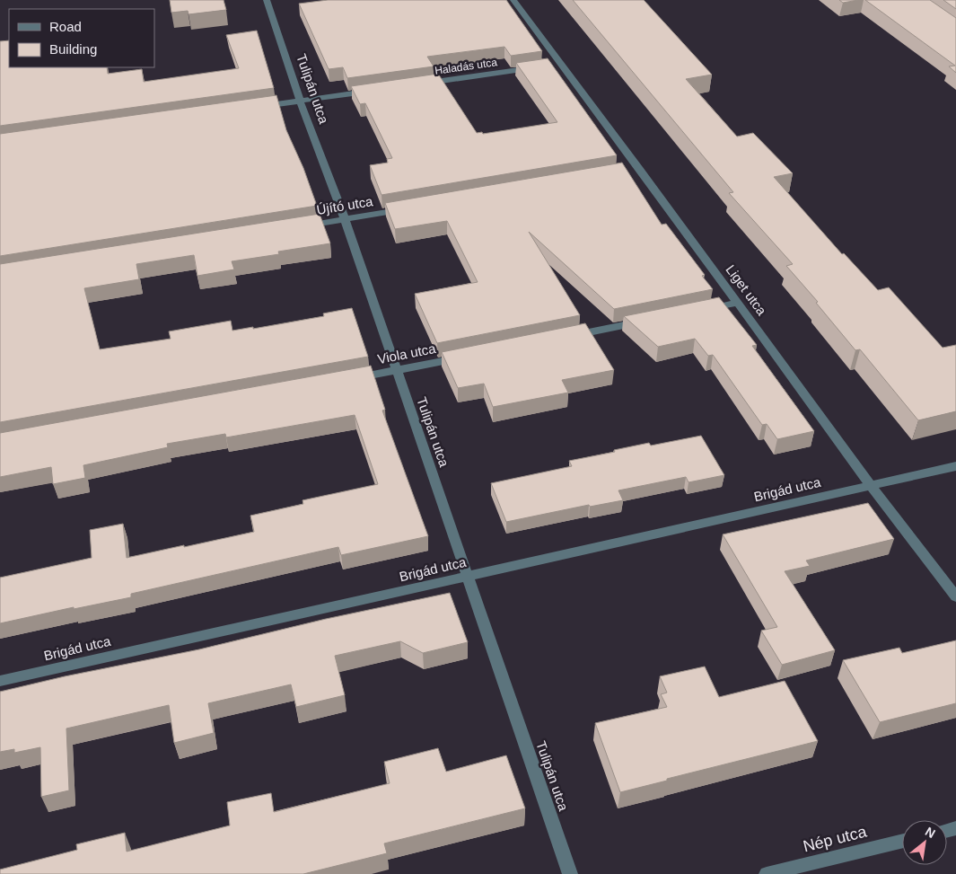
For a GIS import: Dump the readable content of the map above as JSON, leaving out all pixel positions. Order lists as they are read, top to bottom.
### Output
{
  "streets": {
    "street": [
      "Haladás utca",
      "Tulipán utca",
      "Újító utca",
      "Liget utca",
      "Viola utca",
      "Brigád utca",
      "Nép utca"
    ]
  },
  "crossings": [
    ["Haladás utca", "Liget utca"],
    ["Tulipán utca", "Újító utca"],
    ["Tulipán utca", "Viola utca"],
    ["Tulipán utca", "Brigád utca"],
    ["Liget utca", "Brigád utca"]
  ],
  "legend": ["Road", "Building"],
  "north": "top right"
}
